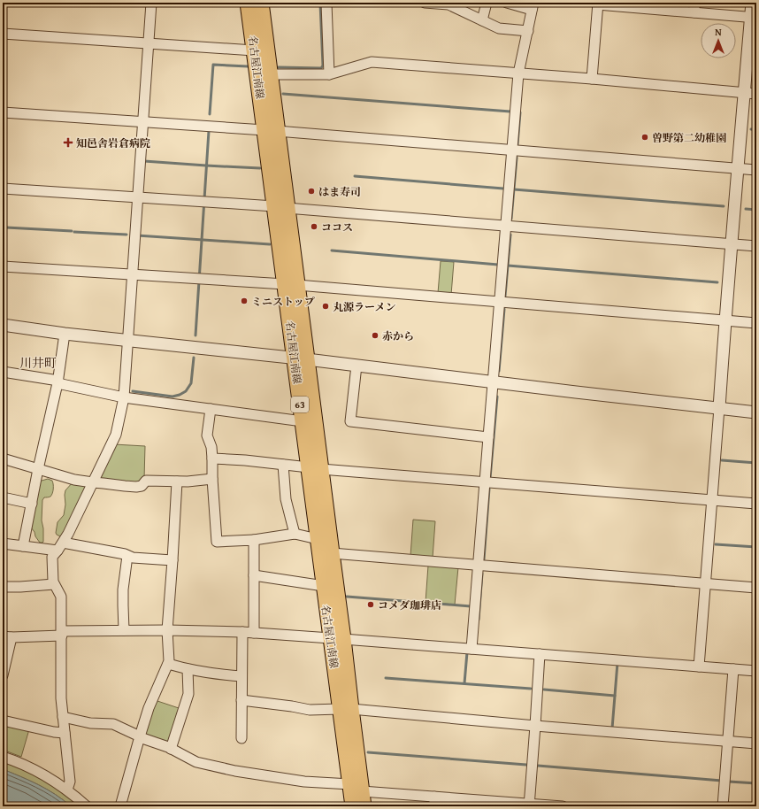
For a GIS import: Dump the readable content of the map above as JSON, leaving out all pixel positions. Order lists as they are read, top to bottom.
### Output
{
  "streets": {
    "main road": ["名古屋江南線", "63"]
  },
  "districts": ["川井町"],
  "places": {
    "other": [
      "曽野第二幼稚園",
      "はま寿司",
      "ココス",
      "ミニストップ",
      "丸源ラーメン",
      "赤から",
      "コメダ珈琲店"
    ],
    "health": ["知邑舎岩倉病院"]
  },
  "north": "top"
}
